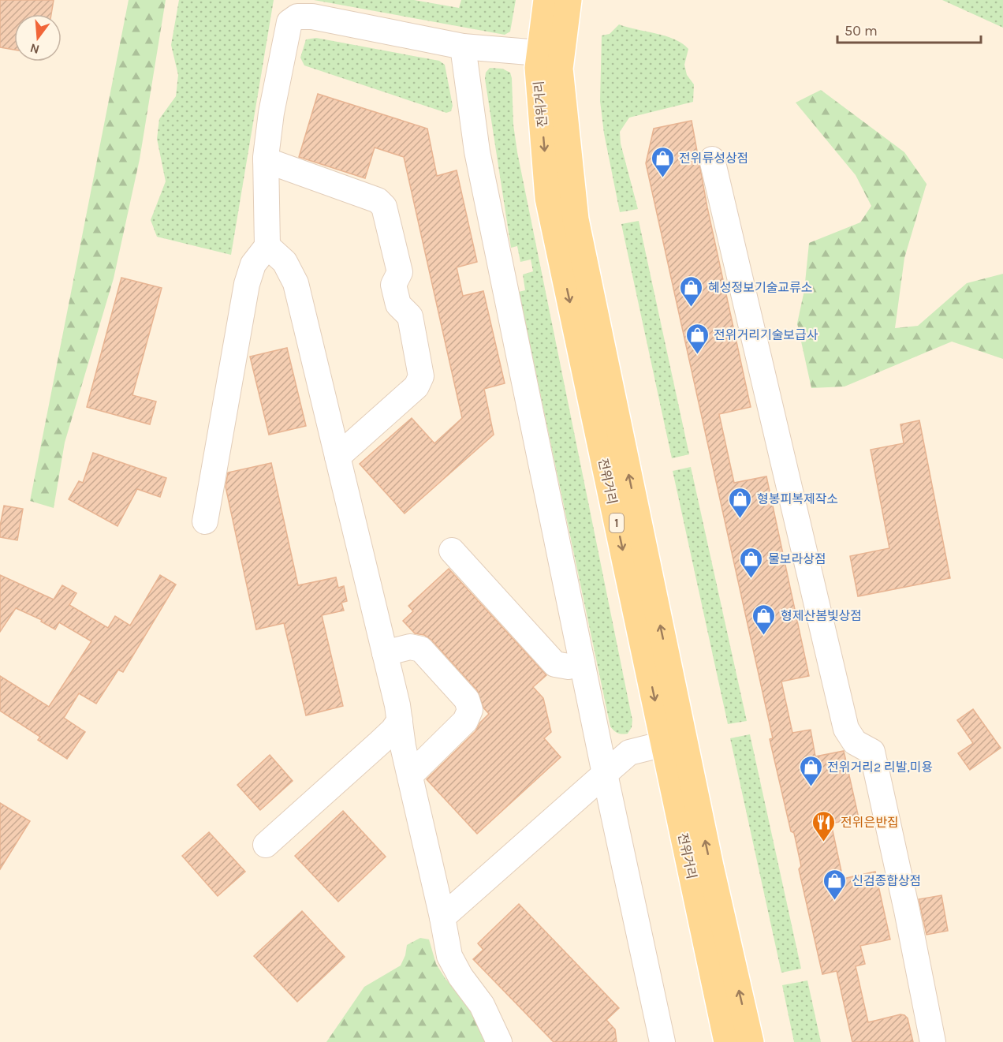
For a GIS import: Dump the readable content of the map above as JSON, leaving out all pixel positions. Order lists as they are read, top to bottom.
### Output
{
  "streets": {
    "main road": ["전위거리", "1"]
  },
  "places": {
    "shop": [
      "전위류성상점",
      "혜성정보기술교류소",
      "전위거리기술보급사",
      "형봉피복제작소",
      "물보라상점",
      "형제산봄빛상점",
      "전위거리2 리발,미용",
      "신검종합상점"
    ],
    "restaurant": ["전위은반집"]
  },
  "scale_bar": "50 m",
  "north": "bottom"
}
